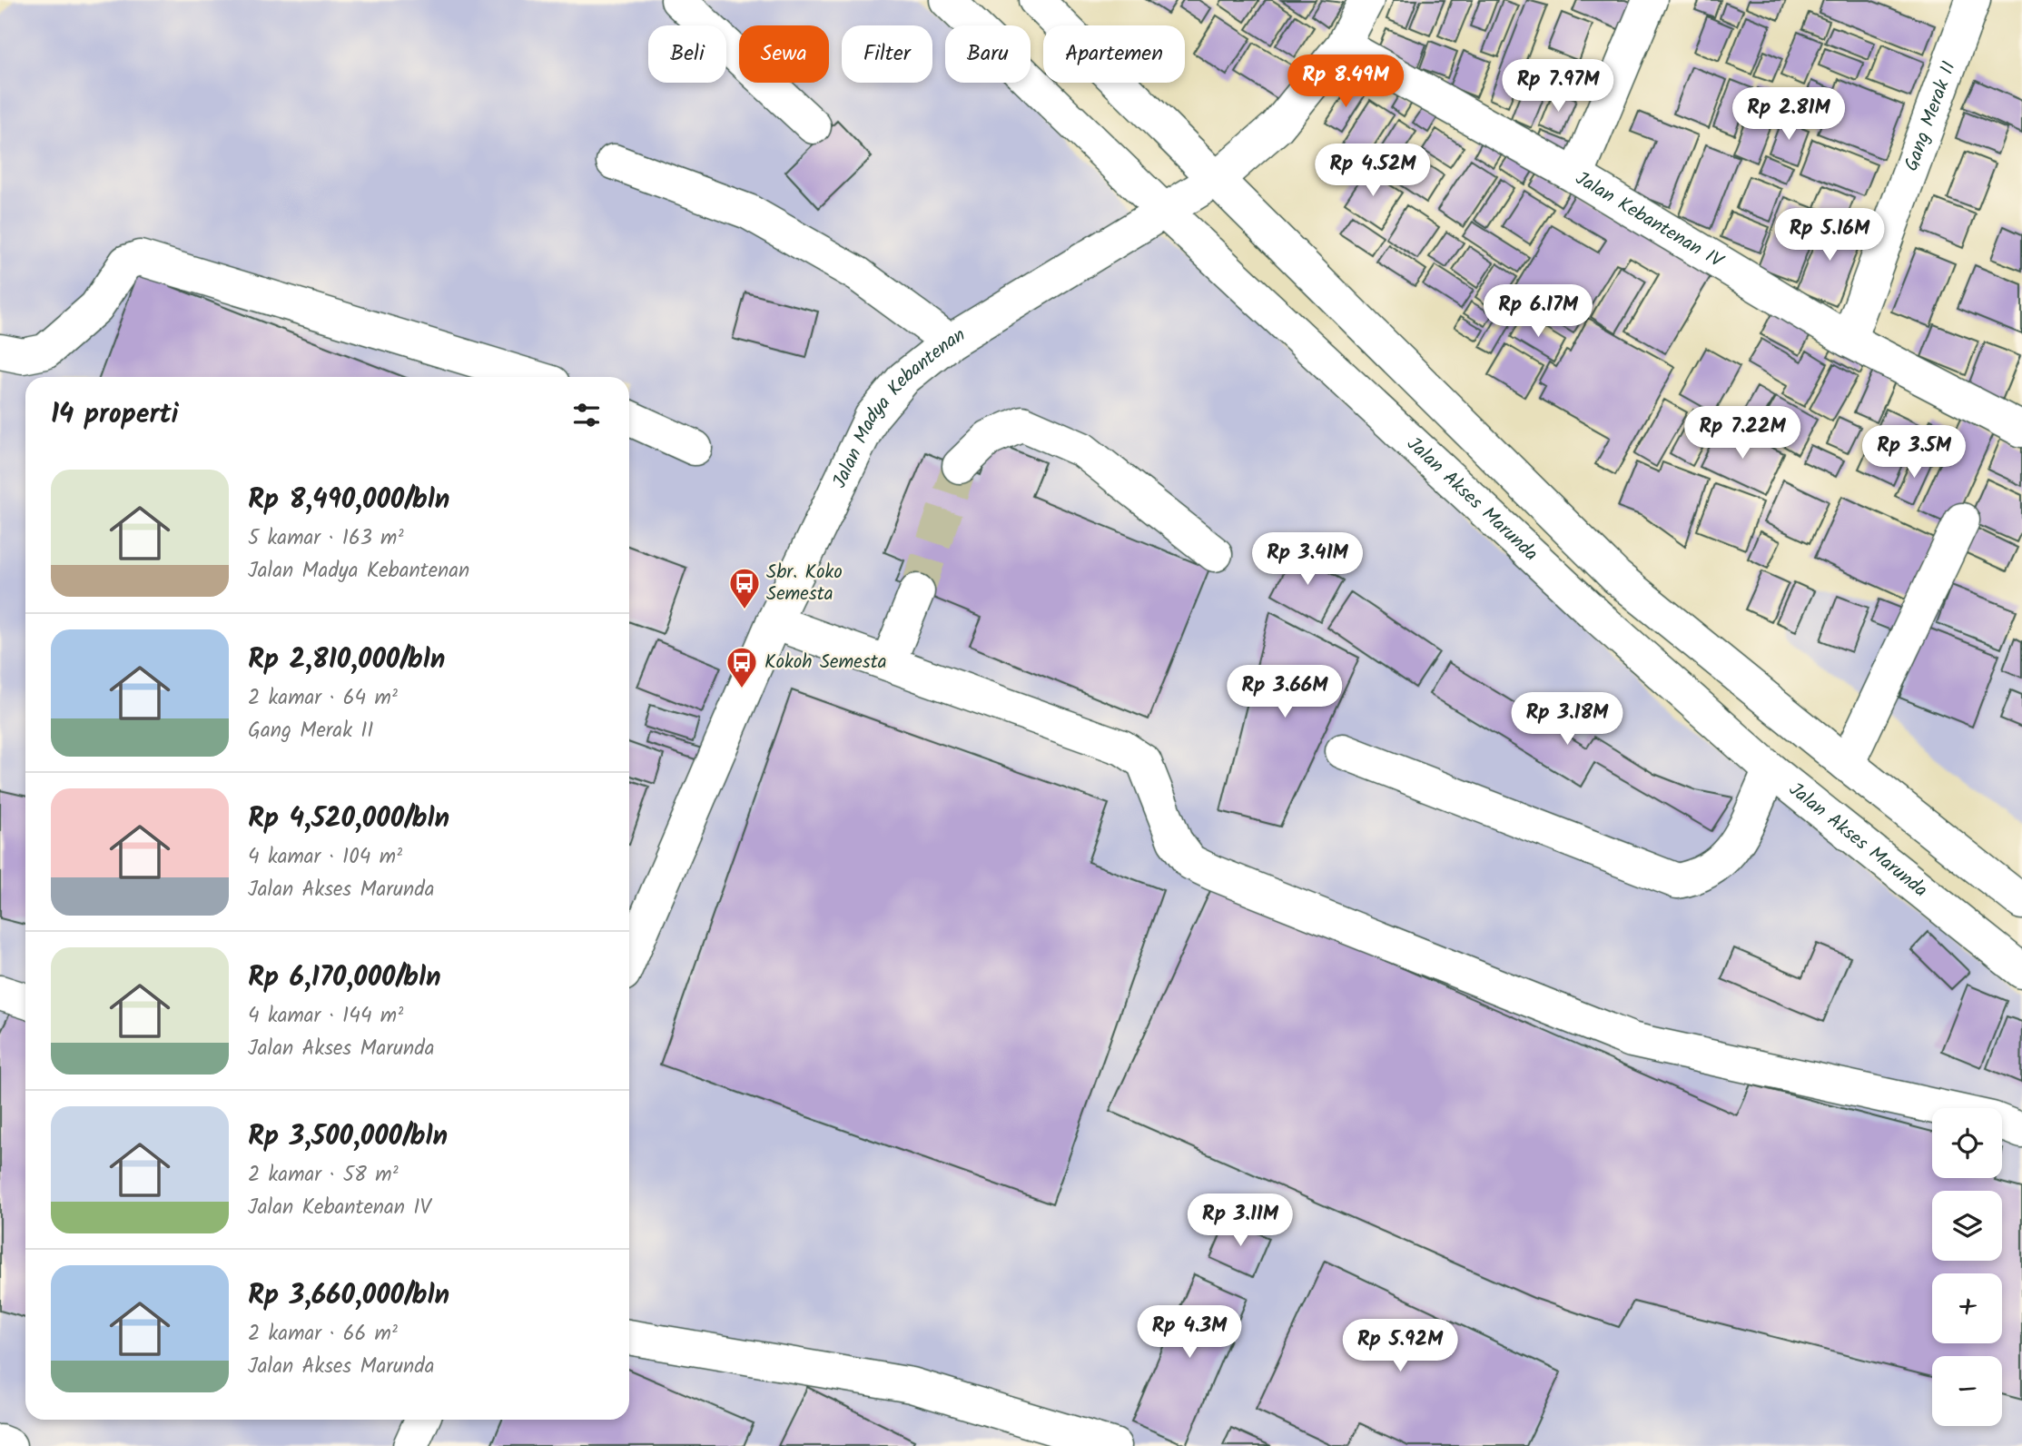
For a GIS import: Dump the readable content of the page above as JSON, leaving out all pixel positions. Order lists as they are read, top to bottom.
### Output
{
  "streets": {
    "street": [
      "Gang Merak II",
      "Jalan Kebantenan IV",
      "Jalan Madya Kebantenan",
      "Jalan Akses Marunda"
    ]
  },
  "crossings": [
    ["Gang Merak II", "Jalan Kebantenan IV"],
    ["Jalan Kebantenan IV", "Jalan Madya Kebantenan"],
    ["Jalan Madya Kebantenan", "Jalan Akses Marunda"]
  ],
  "places": {
    "bus stop": ["Sbr. Koko Semesta", "Kokoh Semesta"]
  },
  "page": {
    "chip": [
      "Beli",
      "Sewa",
      "Filter",
      "Baru",
      "Apartemen"
    ],
    "price": [
      "Rp 8.49M",
      "Rp 7.97M",
      "Rp 2.81M",
      "Rp 4.52M",
      "Rp 5.16M",
      "Rp 6.17M",
      "Rp 7.22M",
      "Rp 3.5M",
      "Rp 3.41M",
      "Rp 3.66M",
      "Rp 3.18M",
      "Rp 3.11M",
      "Rp 4.3M",
      "Rp 5.92M"
    ],
    "heading": "14 properti",
    "list": [
      {
        "name": "Rp 8,490,000/bln",
        "note": "5 kamar · 163 m² · Jalan Madya Kebantenan"
      },
      {
        "name": "Rp 2,810,000/bln",
        "note": "2 kamar · 64 m² · Gang Merak II"
      },
      {
        "name": "Rp 4,520,000/bln",
        "note": "4 kamar · 104 m² · Jalan Akses Marunda"
      },
      {
        "name": "Rp 6,170,000/bln",
        "note": "4 kamar · 144 m² · Jalan Akses Marunda"
      },
      {
        "name": "Rp 3,500,000/bln",
        "note": "2 kamar · 58 m² · Jalan Kebantenan IV"
      },
      {
        "name": "Rp 3,660,000/bln",
        "note": "2 kamar · 66 m² · Jalan Akses Marunda"
      }
    ],
    "map_buttons": ["+", "−"]
  }
}
